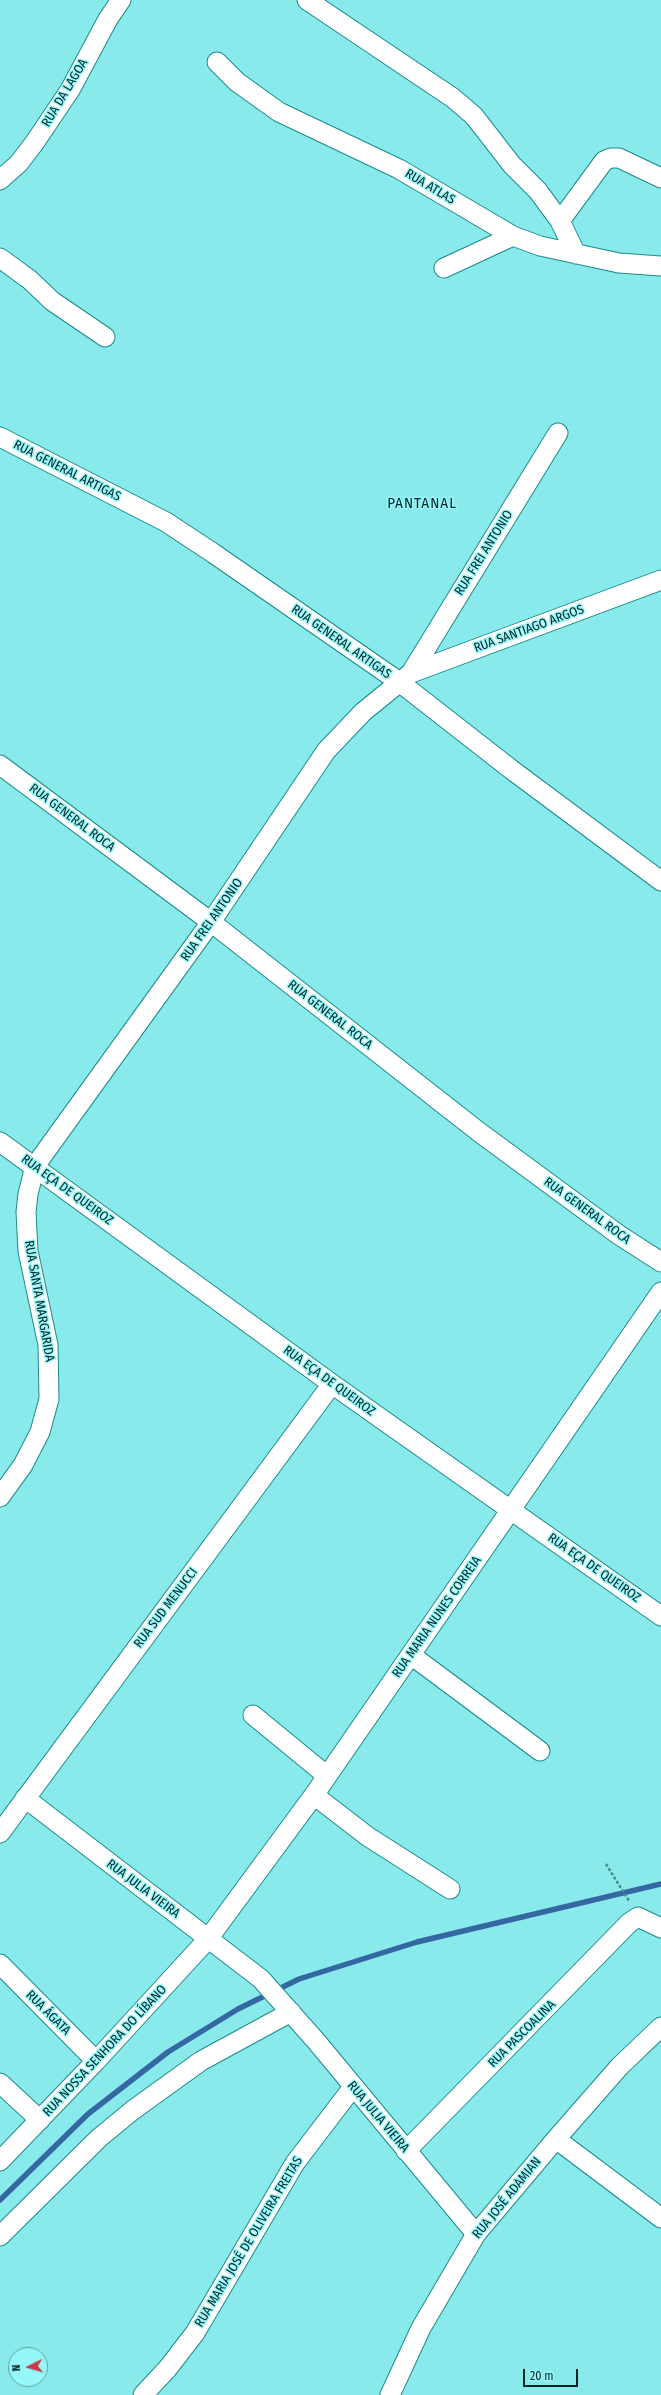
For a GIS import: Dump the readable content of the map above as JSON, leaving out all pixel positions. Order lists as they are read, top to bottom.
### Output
{
  "streets": {
    "street": [
      "RUA DA LAGOA",
      "RUA ATLAS",
      "RUA GENERAL ARTIGAS",
      "RUA FREI ANTONIO",
      "RUA SANTIAGO ARGOS",
      "RUA GENERAL ROCA",
      "RUA EÇA DE QUEIROZ",
      "RUA SANTA MARGARIDA",
      "RUA SUD MENUCCI",
      "RUA MARIA NUNES CORREIA",
      "RUA JULIA VIEIRA",
      "RUA ÁGATA",
      "RUA PASCOALINA",
      "RUA NOSSA SENHORA DO LÍBANO",
      "RUA JOSÉ ADAMIAN",
      "RUA MARIA JOSÉ DE OLIVEIRA FREITAS"
    ]
  },
  "crossings": [
    ["RUA GENERAL ARTIGAS", "RUA FREI ANTONIO"],
    ["RUA GENERAL ARTIGAS", "RUA SANTIAGO ARGOS"],
    ["RUA FREI ANTONIO", "RUA SANTIAGO ARGOS"],
    ["RUA FREI ANTONIO", "RUA GENERAL ROCA"],
    ["RUA FREI ANTONIO", "RUA EÇA DE QUEIROZ"],
    ["RUA FREI ANTONIO", "RUA SANTA MARGARIDA"],
    ["RUA EÇA DE QUEIROZ", "RUA SANTA MARGARIDA"],
    ["RUA EÇA DE QUEIROZ", "RUA SUD MENUCCI"],
    ["RUA EÇA DE QUEIROZ", "RUA MARIA NUNES CORREIA"],
    ["RUA SUD MENUCCI", "RUA JULIA VIEIRA"],
    ["RUA MARIA NUNES CORREIA", "RUA JULIA VIEIRA"],
    ["RUA MARIA NUNES CORREIA", "RUA NOSSA SENHORA DO LÍBANO"],
    ["RUA JULIA VIEIRA", "RUA PASCOALINA"],
    ["RUA JULIA VIEIRA", "RUA NOSSA SENHORA DO LÍBANO"],
    ["RUA JULIA VIEIRA", "RUA JOSÉ ADAMIAN"],
    ["RUA JULIA VIEIRA", "RUA MARIA JOSÉ DE OLIVEIRA FREITAS"],
    ["RUA ÁGATA", "RUA NOSSA SENHORA DO LÍBANO"]
  ],
  "districts": ["PANTANAL"],
  "scale_bar": "20 m",
  "north": "left"
}
